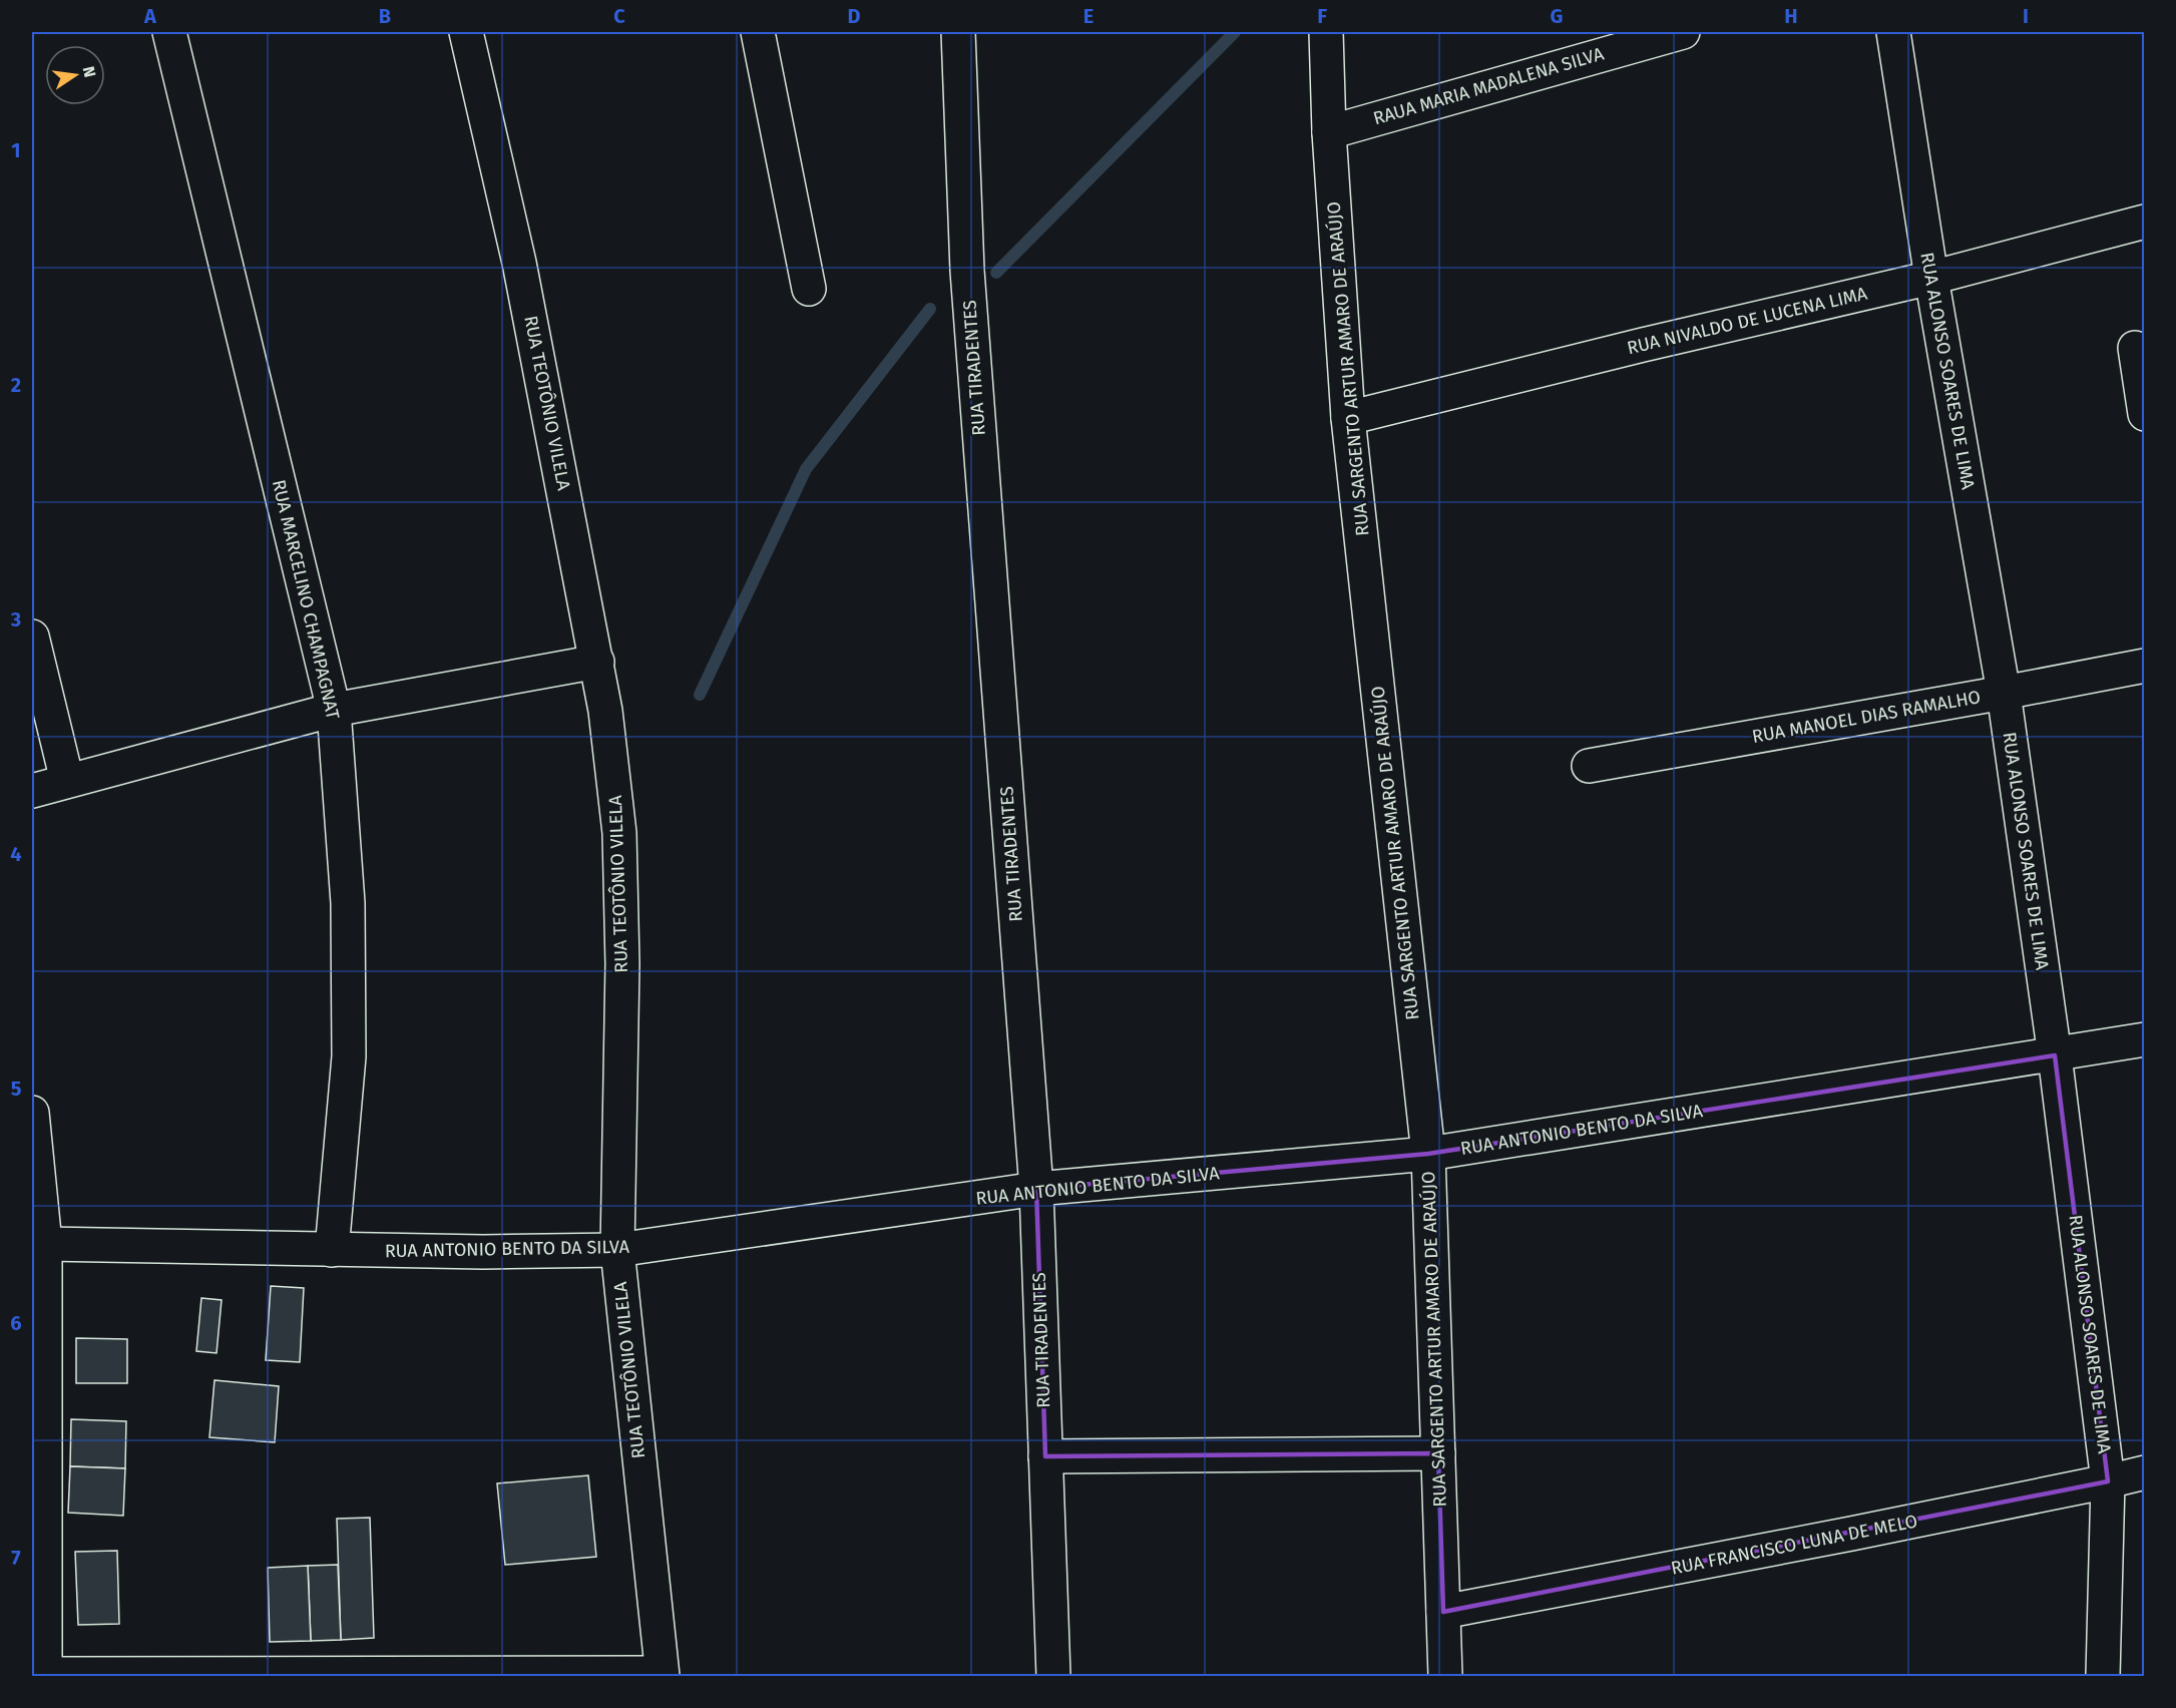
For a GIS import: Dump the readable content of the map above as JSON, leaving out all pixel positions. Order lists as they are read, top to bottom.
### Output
{
  "streets": {
    "street": [
      "RAUA MARIA MADALENA SILVA",
      "RUA NIVALDO DE LUCENA LIMA",
      "RUA TIRADENTES",
      "RUA SARGENTO ARTUR AMARO DE ARAÚJO",
      "RUA ALONSO SOARES DE LIMA",
      "RUA TEOTÔNIO VILELA",
      "RUA MARCELINO CHAMPAGNAT",
      "RUA MANOEL DIAS RAMALHO",
      "RUA ANTONIO BENTO DA SILVA",
      "RUA FRANCISCO LUNA DE MELO"
    ]
  },
  "crossings": [
    ["RAUA MARIA MADALENA SILVA", "RUA SARGENTO ARTUR AMARO DE ARAÚJO"],
    ["RUA NIVALDO DE LUCENA LIMA", "RUA SARGENTO ARTUR AMARO DE ARAÚJO"],
    ["RUA NIVALDO DE LUCENA LIMA", "RUA ALONSO SOARES DE LIMA"],
    ["RUA TIRADENTES", "RUA ANTONIO BENTO DA SILVA"],
    ["RUA SARGENTO ARTUR AMARO DE ARAÚJO", "RUA ANTONIO BENTO DA SILVA"],
    ["RUA SARGENTO ARTUR AMARO DE ARAÚJO", "RUA FRANCISCO LUNA DE MELO"],
    ["RUA ALONSO SOARES DE LIMA", "RUA MANOEL DIAS RAMALHO"],
    ["RUA ALONSO SOARES DE LIMA", "RUA ANTONIO BENTO DA SILVA"],
    ["RUA ALONSO SOARES DE LIMA", "RUA FRANCISCO LUNA DE MELO"],
    ["RUA TEOTÔNIO VILELA", "RUA ANTONIO BENTO DA SILVA"],
    ["RUA MARCELINO CHAMPAGNAT", "RUA ANTONIO BENTO DA SILVA"]
  ],
  "north": "right",
  "grid": {
    "columns": [
      "A",
      "B",
      "C",
      "D",
      "E",
      "F",
      "G",
      "H",
      "I"
    ],
    "rows": [
      "1",
      "2",
      "3",
      "4",
      "5",
      "6",
      "7"
    ]
  }
}
